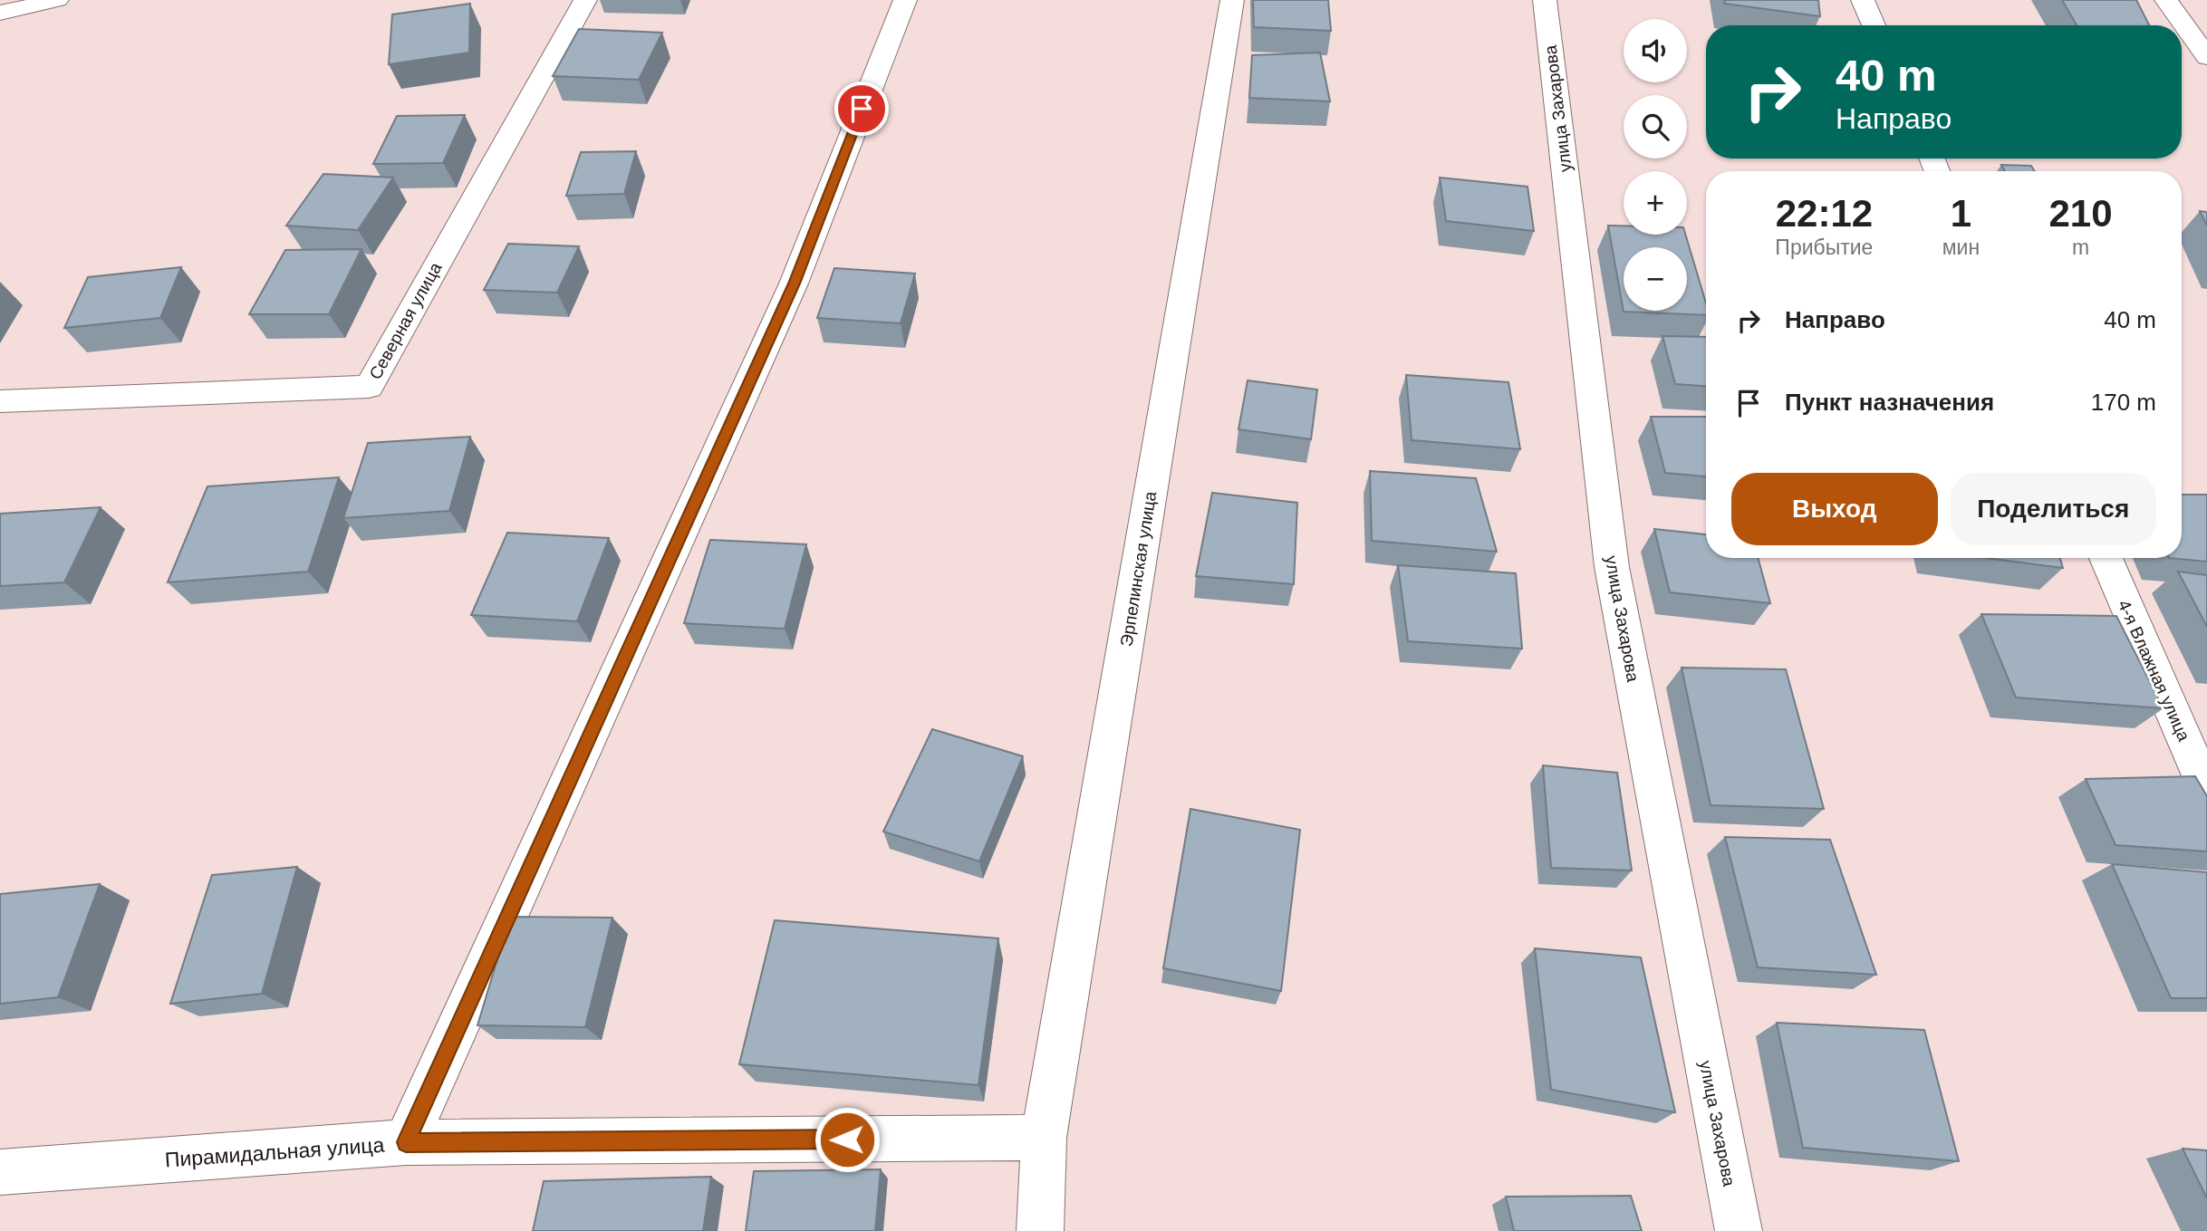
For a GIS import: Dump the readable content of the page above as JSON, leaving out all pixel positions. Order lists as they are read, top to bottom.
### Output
{
  "streets": {
    "street": [
      "улица Захарова",
      "Северная улица",
      "Эрпелинская улица",
      "4-я Влажная улица",
      "Пирамидальная улица"
    ]
  },
  "crossings": [
    ["Эрпелинская улица", "Пирамидальная улица"]
  ],
  "page": {
    "map_buttons": ["+", "−"],
    "turn": ["40 m", "Направо"],
    "eta": [
      "22:12",
      "Прибытие",
      "1",
      "мин",
      "210",
      "m"
    ],
    "list": [
      {
        "name": "Направо",
        "value": "40 m"
      },
      {
        "name": "Пункт назначения",
        "value": "170 m"
      }
    ],
    "buttons": ["Выход", "Поделиться"]
  }
}
